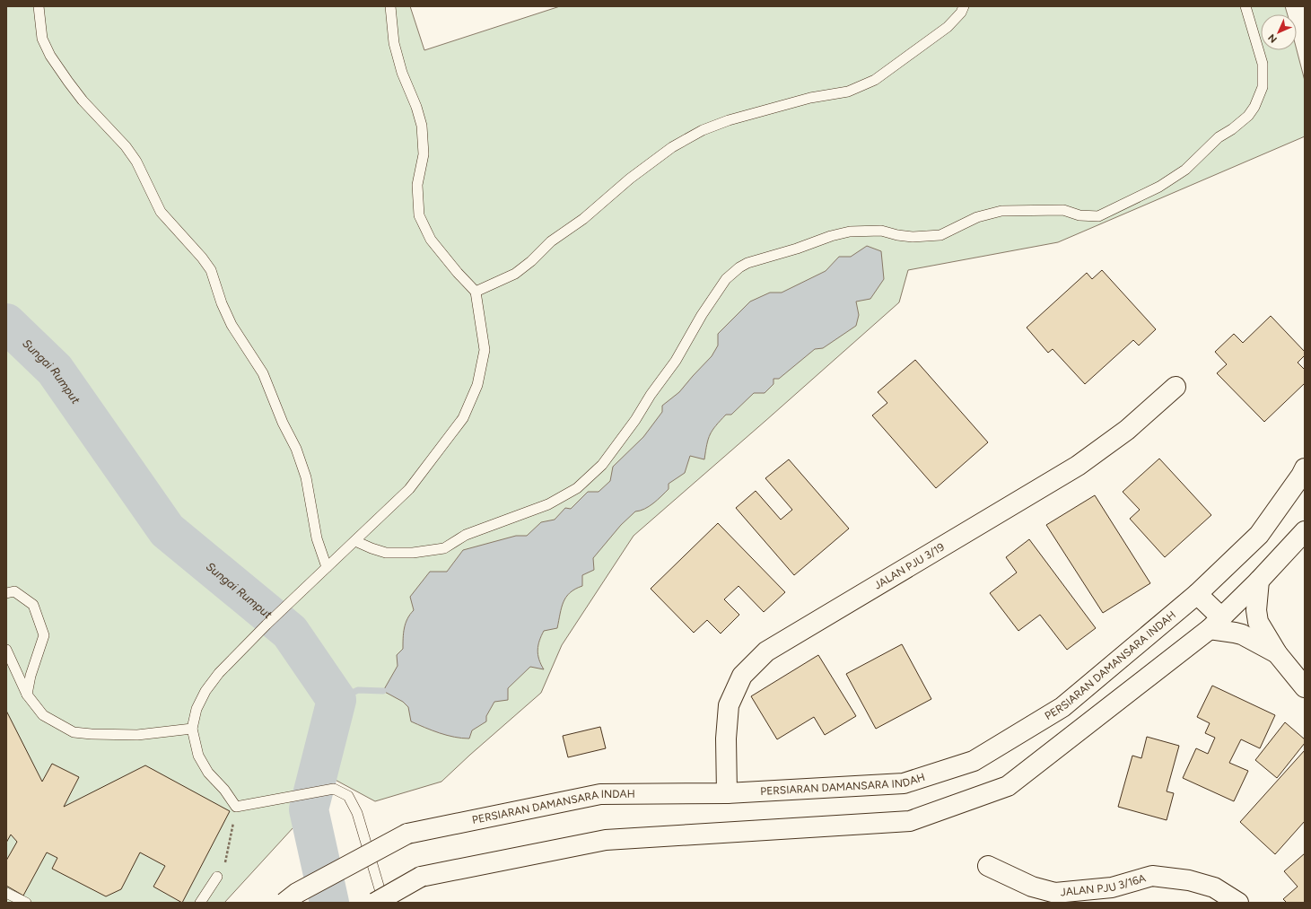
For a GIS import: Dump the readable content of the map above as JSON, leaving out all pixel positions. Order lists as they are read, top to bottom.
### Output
{
  "streets": {
    "main road": ["JALAN PJU 3/19", "PERSIARAN DAMANSARA INDAH", "JALAN PJU 3/16A"]
  },
  "crossings": [
    ["JALAN PJU 3/19", "PERSIARAN DAMANSARA INDAH"]
  ],
  "water": ["Sungai Rumput"],
  "north": "bottom left"
}
